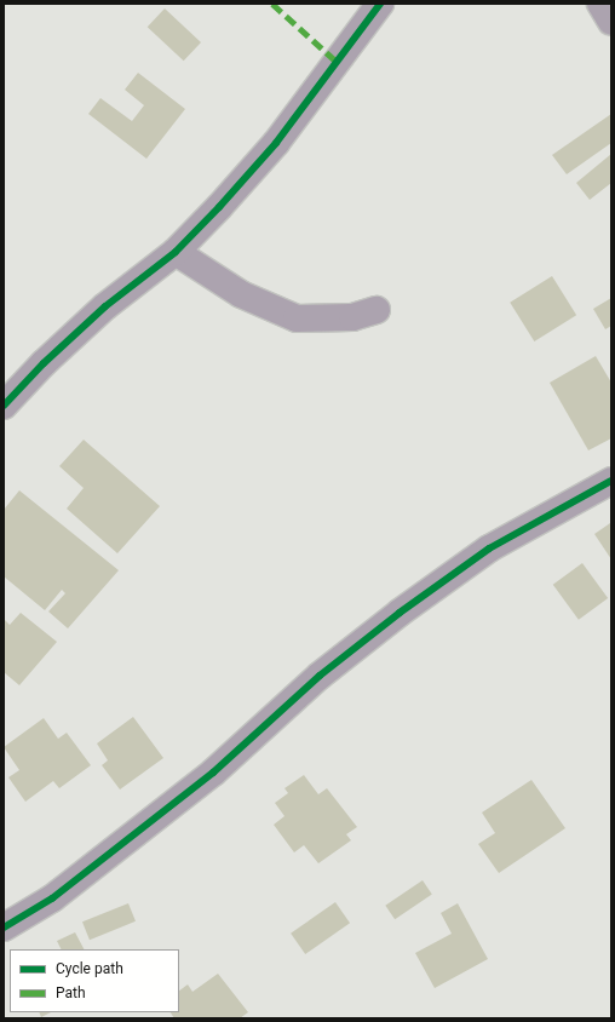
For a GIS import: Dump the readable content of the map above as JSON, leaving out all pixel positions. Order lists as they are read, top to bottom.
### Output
{
  "legend": ["Cycle path", "Path"]
}
